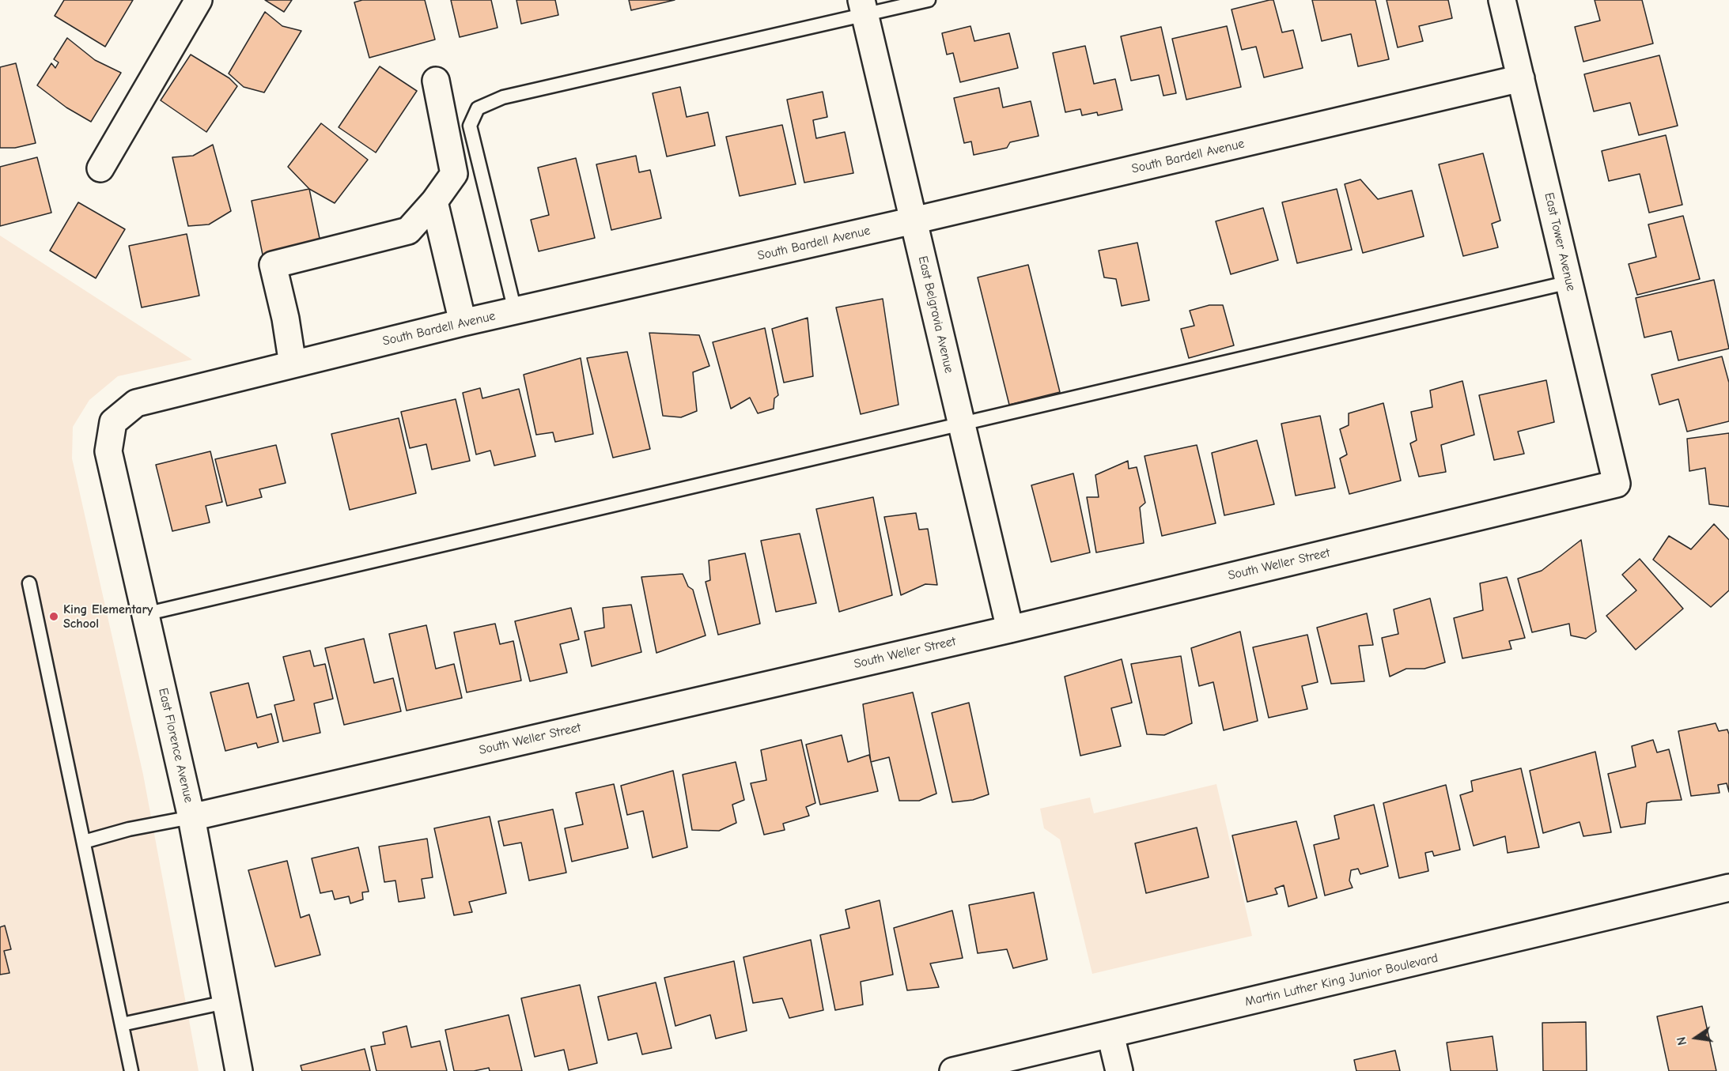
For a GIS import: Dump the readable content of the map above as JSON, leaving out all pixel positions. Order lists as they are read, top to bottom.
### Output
{
  "streets": {
    "street": [
      "South Bardell Avenue",
      "East Tower Avenue",
      "East Belgravia Avenue",
      "South Weller Street",
      "East Florence Avenue",
      "Martin Luther King Junior Boulevard"
    ]
  },
  "crossings": [
    ["South Bardell Avenue", "East Tower Avenue"],
    ["South Bardell Avenue", "East Belgravia Avenue"],
    ["South Bardell Avenue", "East Florence Avenue"],
    ["East Tower Avenue", "South Weller Street"],
    ["East Belgravia Avenue", "South Weller Street"],
    ["South Weller Street", "East Florence Avenue"]
  ],
  "places": ["King Elementary School"],
  "north": "left"
}
